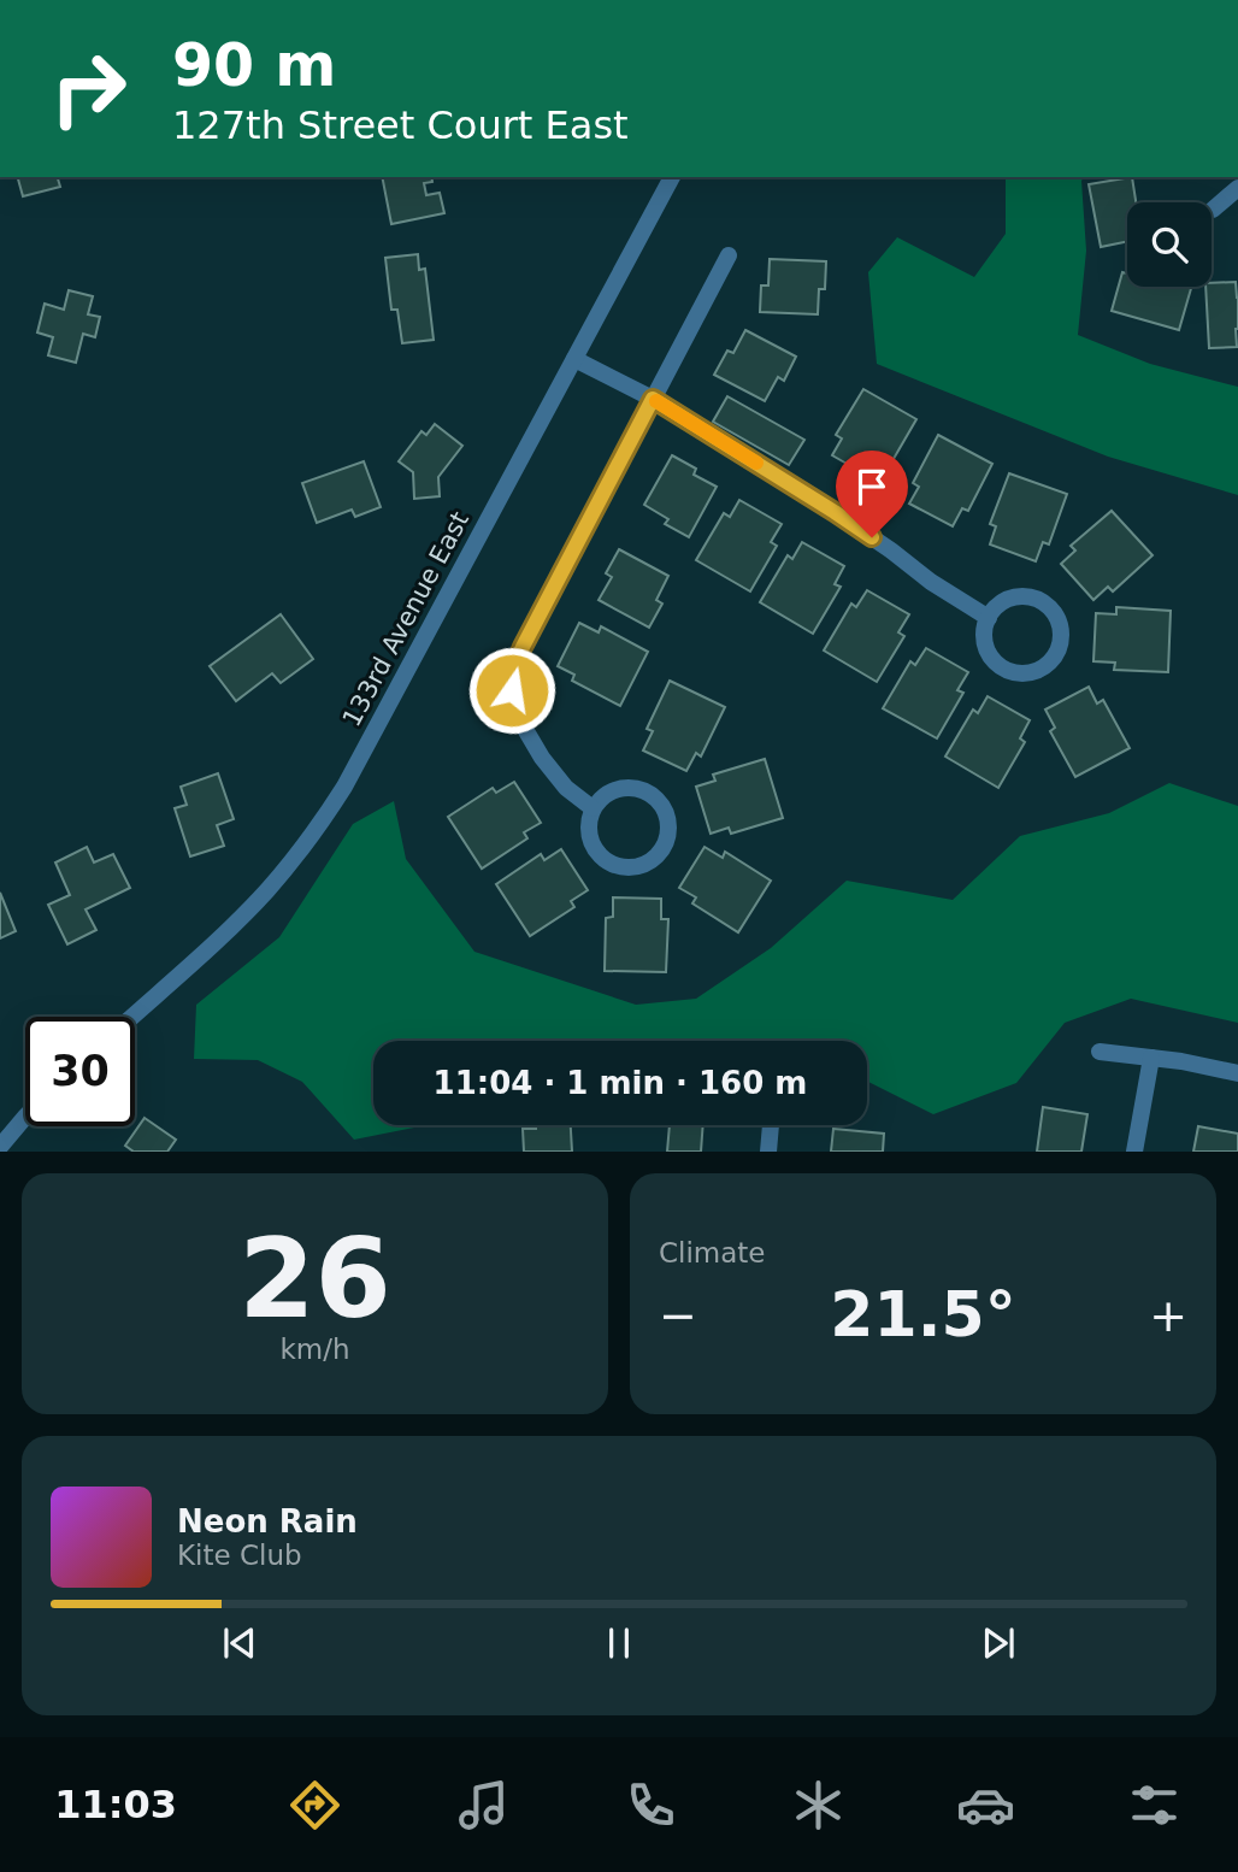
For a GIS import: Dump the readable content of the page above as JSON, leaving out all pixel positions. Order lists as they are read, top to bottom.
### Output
{
  "streets": {
    "street": ["133rd Avenue East"]
  },
  "page": {
    "turn": ["90 m", "127th Street Court East"],
    "limit": "30",
    "trip": "11:04 · 1 min · 160 m",
    "tile": [
      ["26", "km/h"],
      "Climate"
    ],
    "heat": ["−", "21.5°", "+"],
    "song": ["Neon Rain", "Kite Club"],
    "tabs": "11:03"
  }
}
